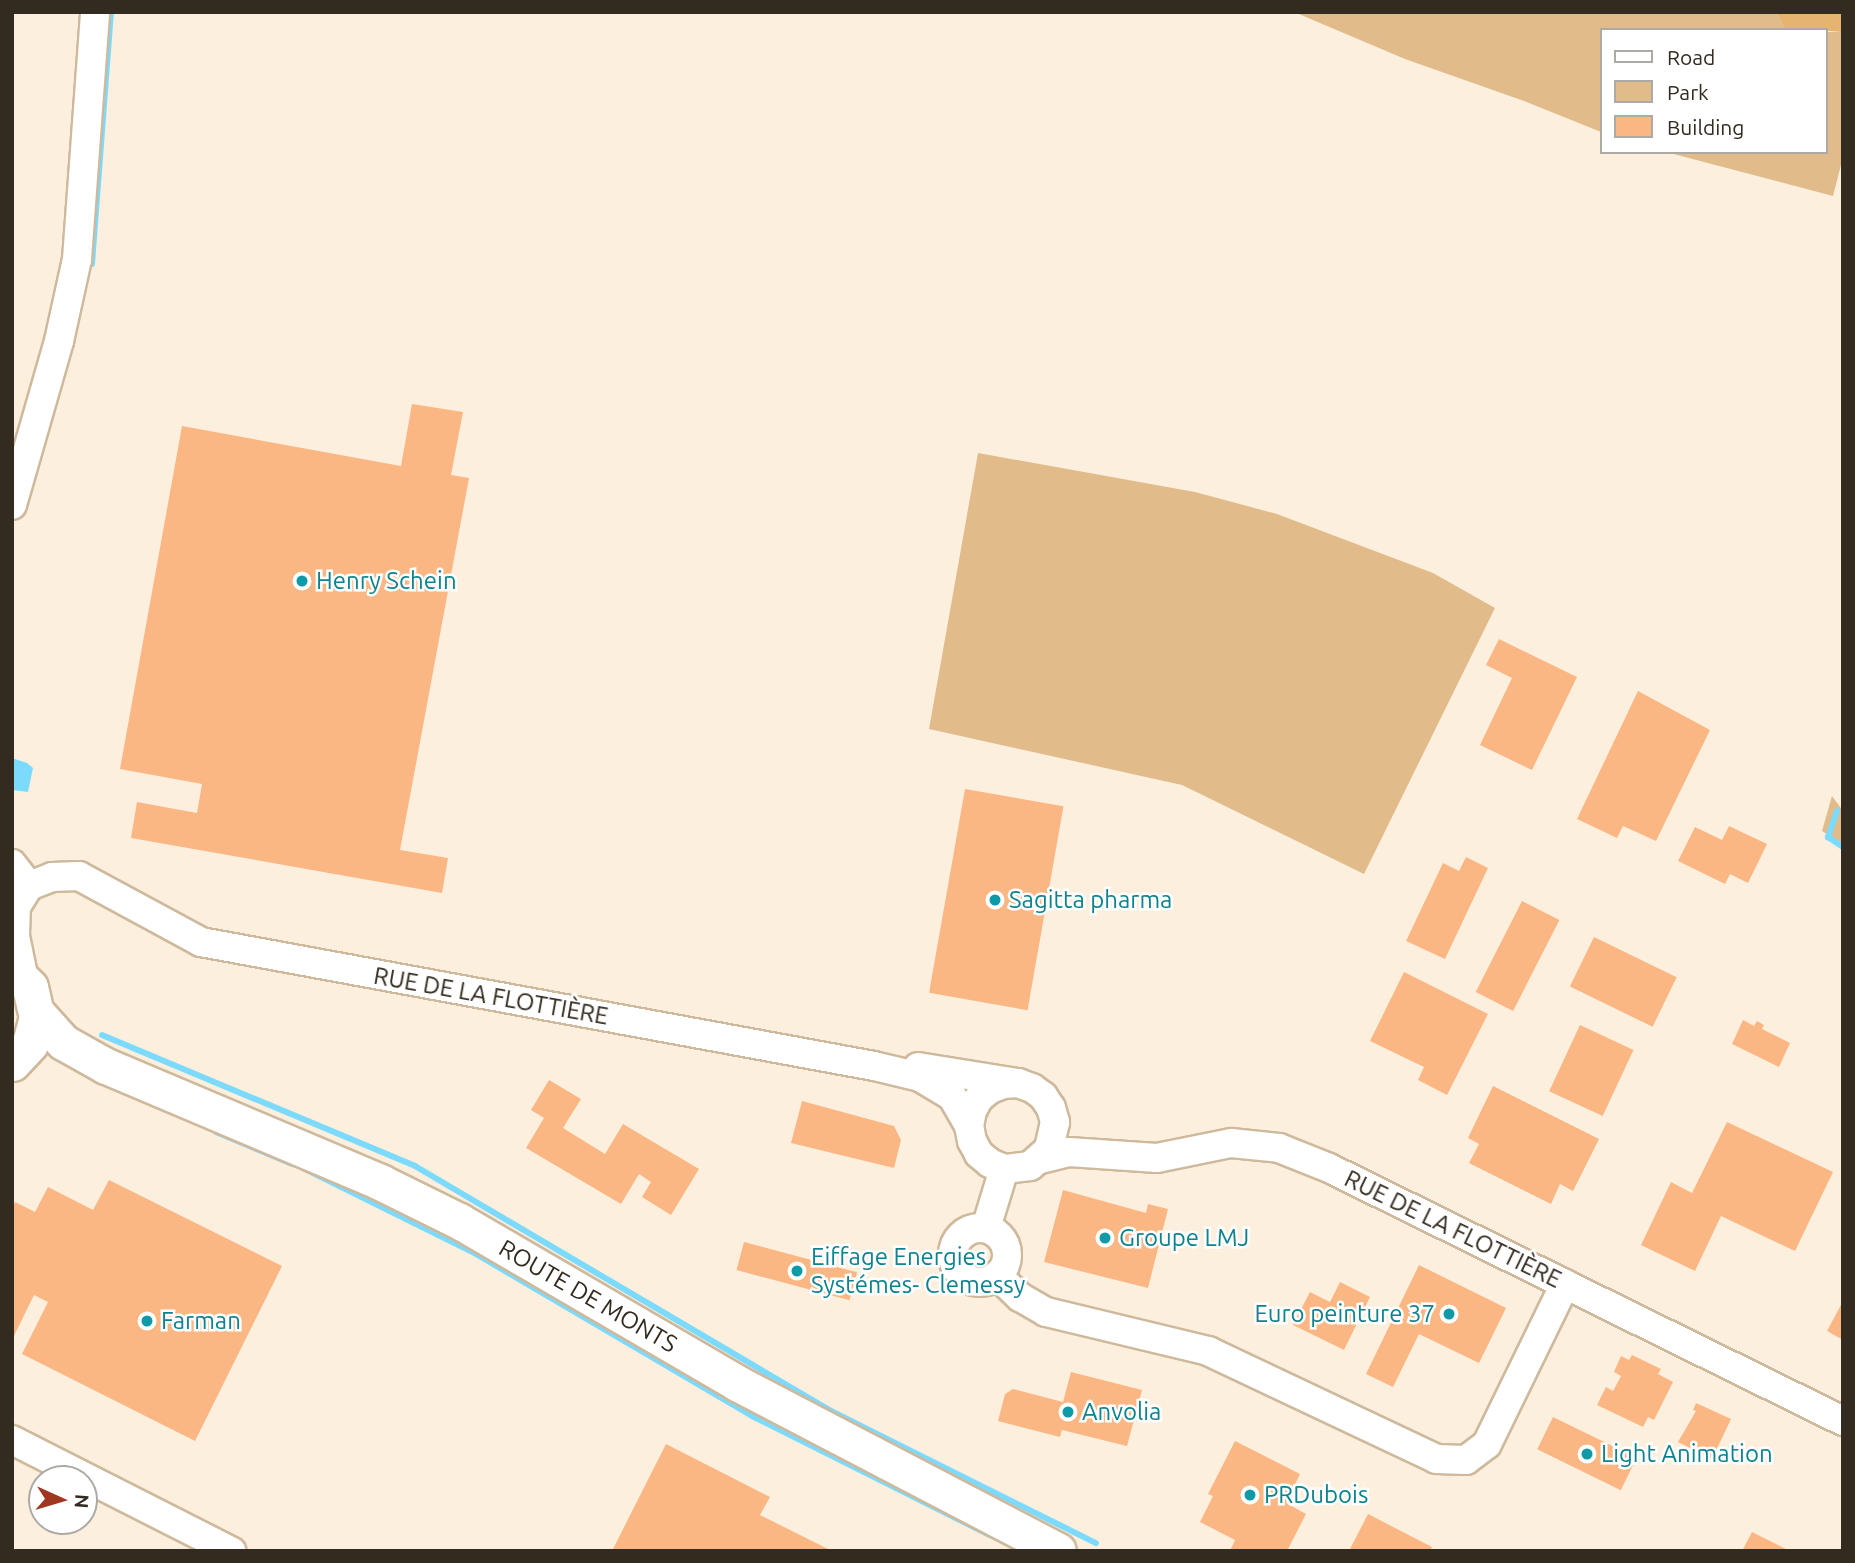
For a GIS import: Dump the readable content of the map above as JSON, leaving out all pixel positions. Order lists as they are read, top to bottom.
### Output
{
  "streets": {
    "main road": ["ROUTE DE MONTS"],
    "street": ["RUE DE LA FLOTTIÈRE"]
  },
  "places": [
    "Henry Schein",
    "Sagitta pharma",
    "Groupe LMJ",
    "Eiffage Energies Systémes- Clemessy",
    "Euro peinture 37",
    "Farman",
    "Anvolia",
    "Light Animation",
    "PRDubois"
  ],
  "legend": ["Road", "Park", "Building"],
  "north": "right"
}
